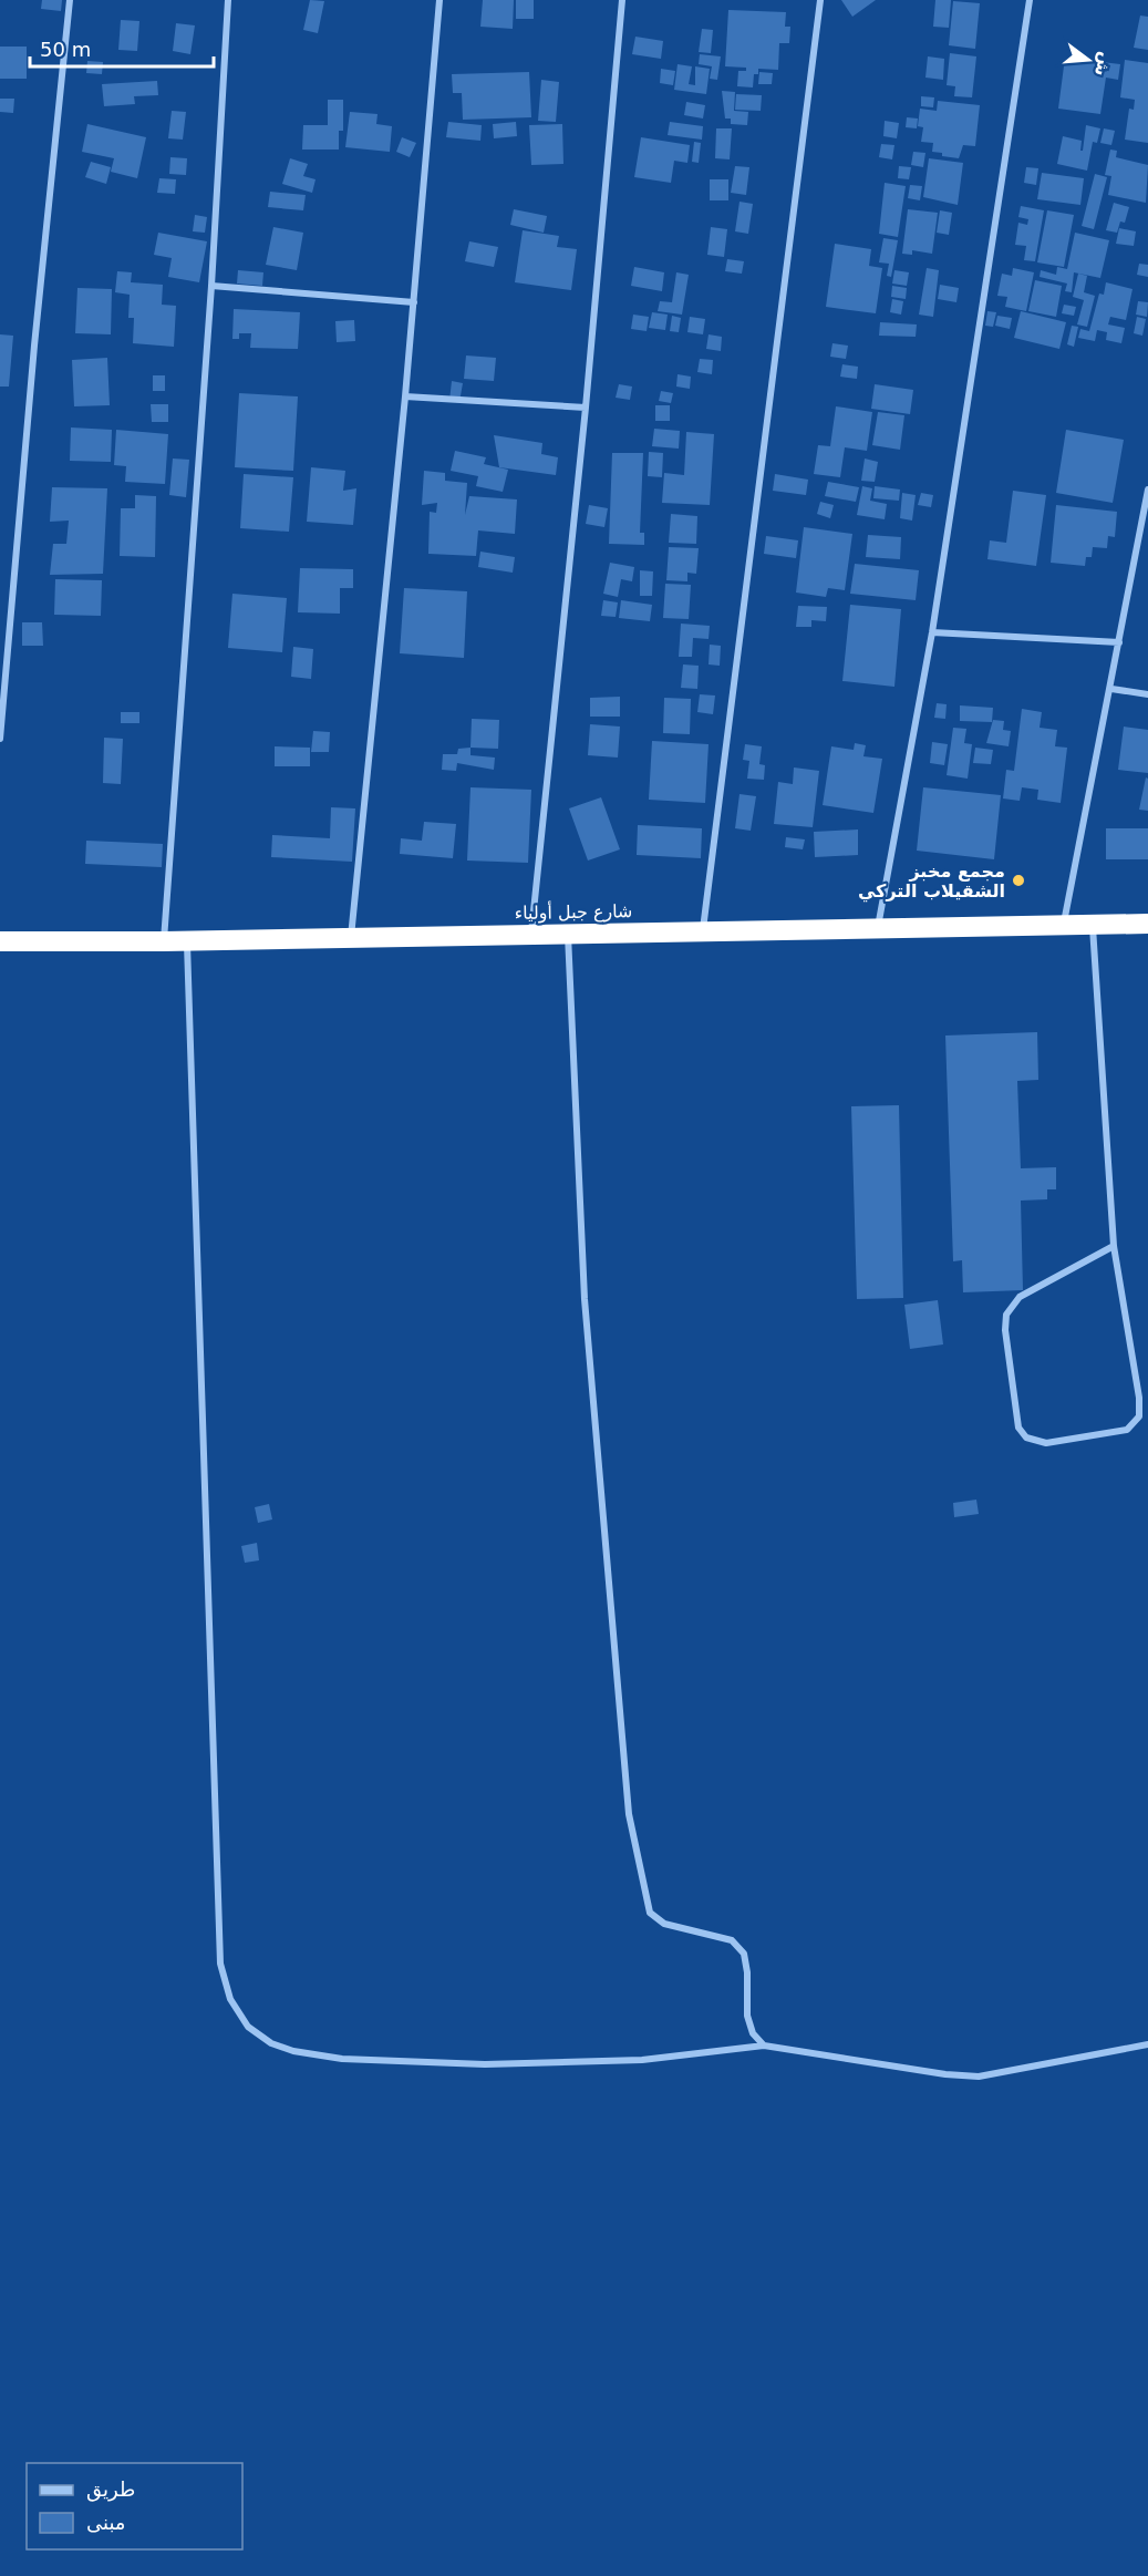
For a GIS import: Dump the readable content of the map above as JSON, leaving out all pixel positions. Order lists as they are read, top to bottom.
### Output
{
  "streets": {
    "highway": ["شارع جبل أولياء"]
  },
  "places": ["مجمع مخبز الشقيلاب التركي"],
  "legend": ["طريق", "مبنى"],
  "scale_bar": "50 m",
  "north": "right"
}
